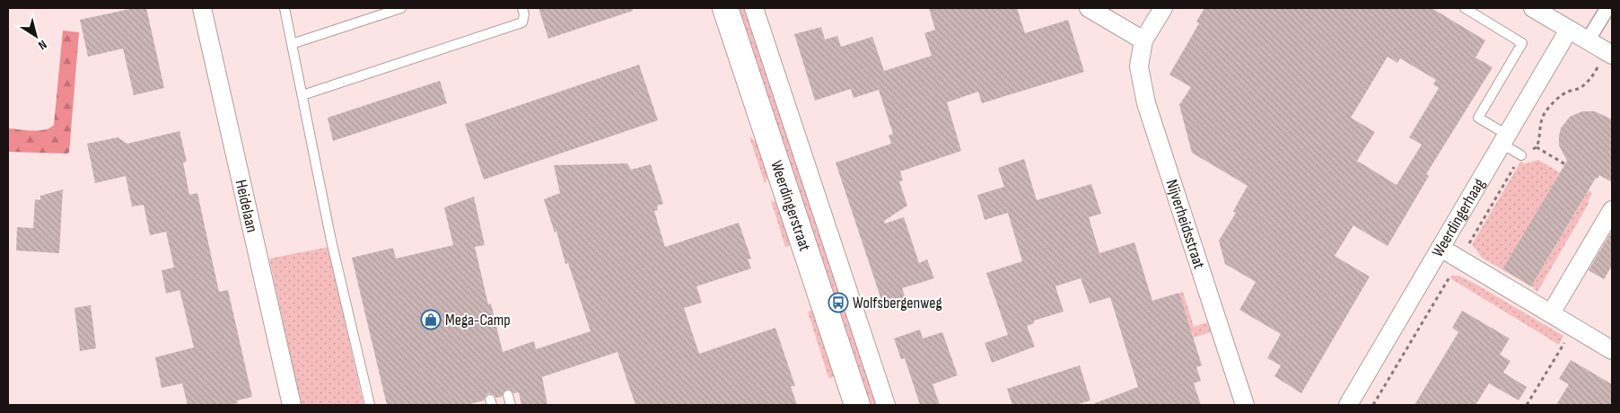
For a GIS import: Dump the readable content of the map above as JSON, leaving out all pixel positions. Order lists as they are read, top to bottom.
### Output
{
  "streets": {
    "main road": ["Weerdingerstraat"],
    "street": ["Heidelaan", "Weerdingerhaag", "Nijverheidsstraat"]
  },
  "places": {
    "bus stop": ["Wolfsbergenweg"],
    "shop": ["Mega-Camp"]
  },
  "north": "bottom right"
}
